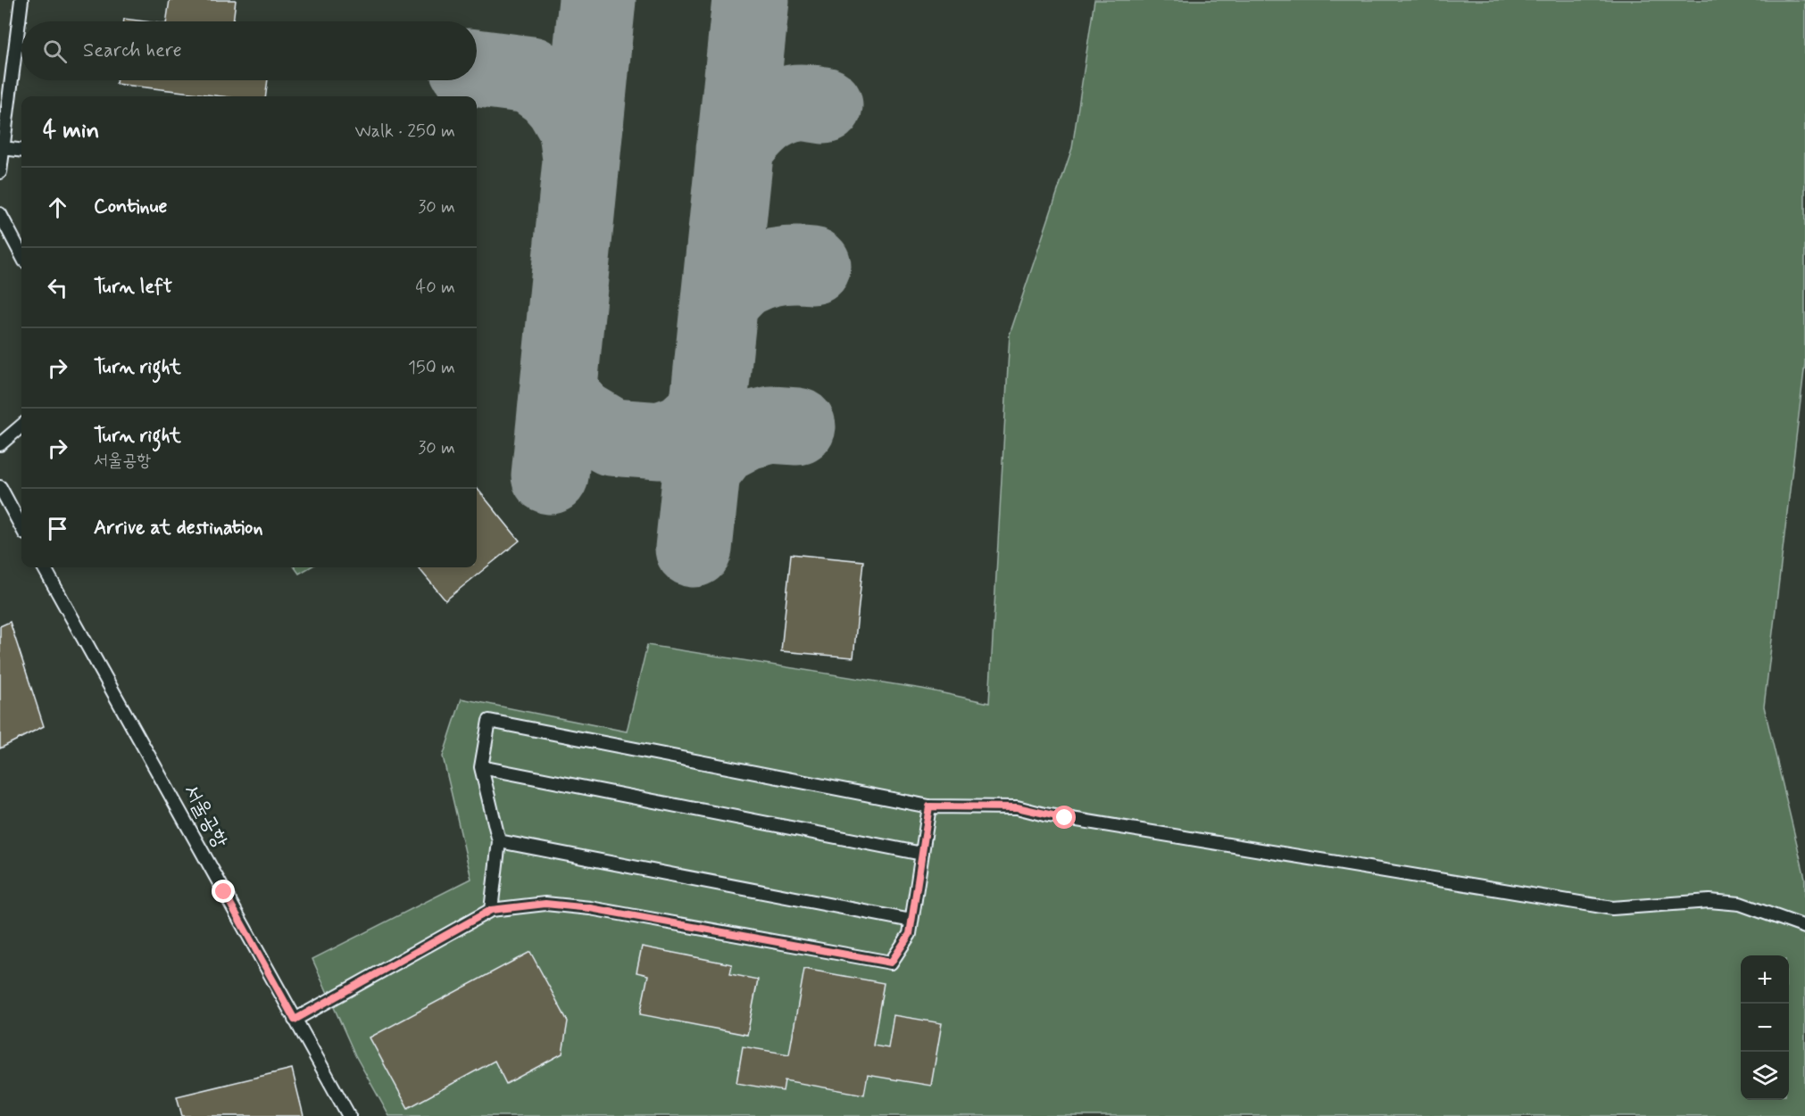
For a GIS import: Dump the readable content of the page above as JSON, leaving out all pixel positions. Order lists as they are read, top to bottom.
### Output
{
  "streets": {
    "lane": ["서울공항"]
  },
  "page": {
    "search": "Search here",
    "heading": ["4 min", "Walk · 250 m"],
    "list": [
      ["Continue", "30 m"],
      ["Turn left", "40 m"],
      ["Turn right", "150 m"],
      ["Turn right", "서울공항", "30 m"],
      "Arrive at destination"
    ],
    "map_buttons": ["+", "−"]
  }
}
